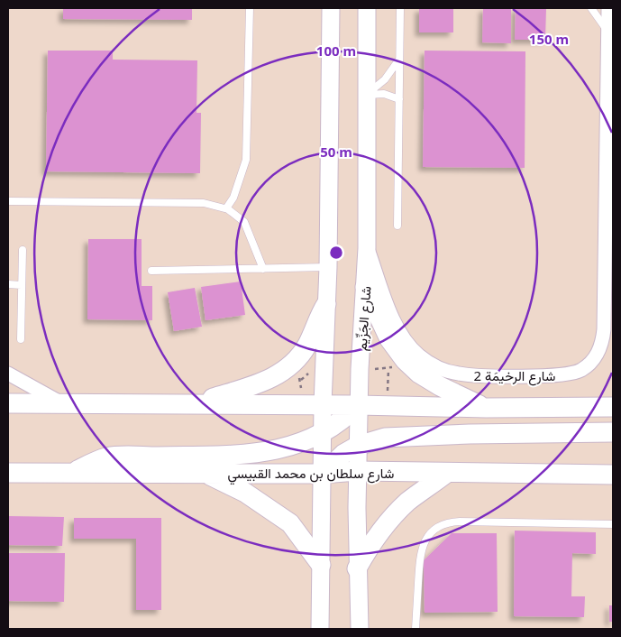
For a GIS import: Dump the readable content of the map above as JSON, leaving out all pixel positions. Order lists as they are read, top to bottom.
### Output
{
  "streets": {
    "main road": ["شارع سلطان بن محمد القبيسي"],
    "street": ["شارع الجَزِّيم", "شارع الرخيمَة 2"]
  },
  "crossings": [
    ["شارع الجَزِّيم", "شارع الرخيمَة 2"],
    ["شارع الجَزِّيم", "شارع سلطان بن محمد القبيسي"]
  ],
  "rings": ["150 m", "100 m", "50 m"]
}
